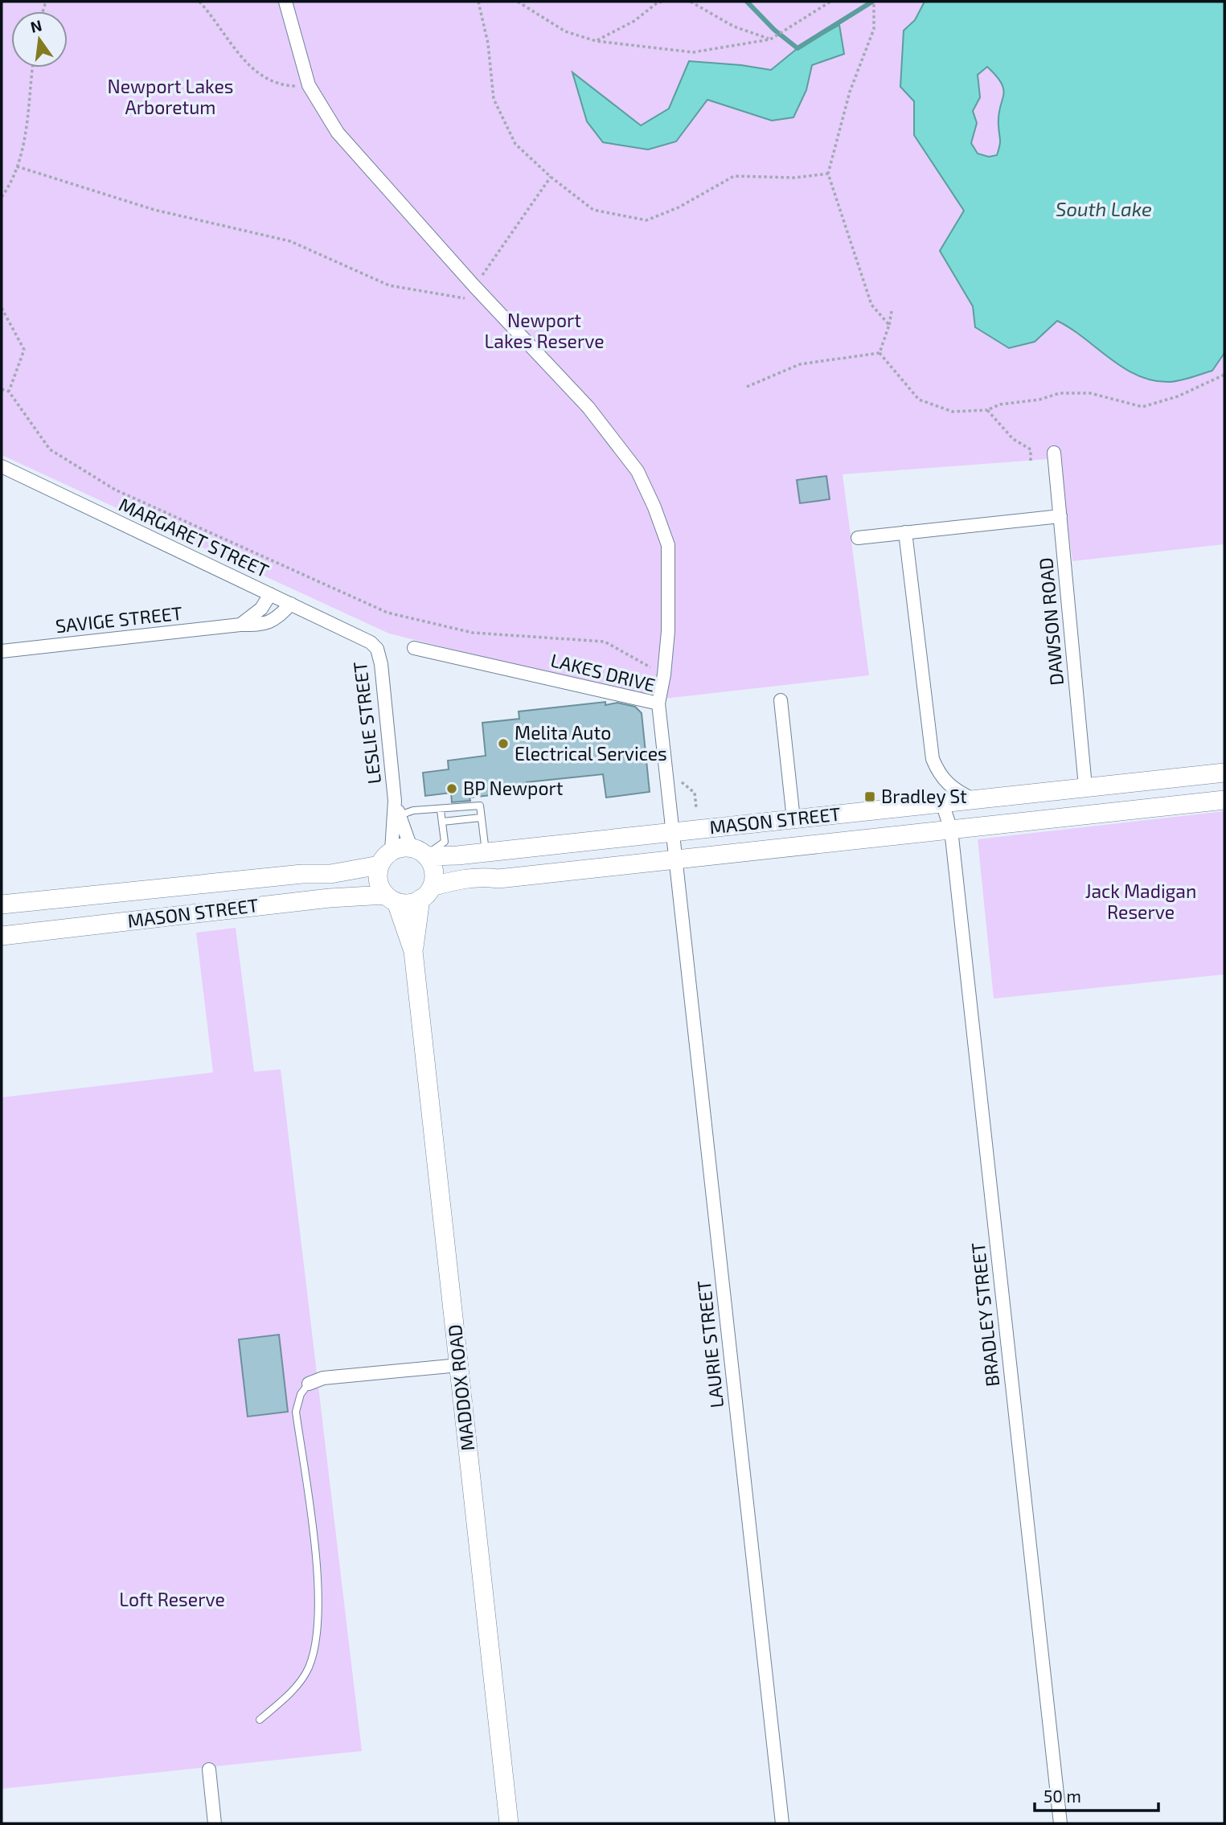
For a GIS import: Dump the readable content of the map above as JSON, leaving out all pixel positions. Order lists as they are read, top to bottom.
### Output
{
  "streets": {
    "street": [
      "MARGARET STREET",
      "SAVIGE STREET",
      "DAWSON ROAD",
      "LAKES DRIVE",
      "LESLIE STREET",
      "MASON STREET",
      "BRADLEY STREET",
      "LAURIE STREET",
      "MADDOX ROAD"
    ]
  },
  "crossings": [
    ["MARGARET STREET", "SAVIGE STREET"],
    ["MARGARET STREET", "LESLIE STREET"],
    ["DAWSON ROAD", "MASON STREET"],
    ["LAKES DRIVE", "MASON STREET"],
    ["LAKES DRIVE", "LAURIE STREET"],
    ["LESLIE STREET", "MASON STREET"],
    ["LESLIE STREET", "MADDOX ROAD"],
    ["MASON STREET", "BRADLEY STREET"],
    ["MASON STREET", "LAURIE STREET"],
    ["MASON STREET", "MADDOX ROAD"]
  ],
  "water": ["South Lake"],
  "parks": [
    "Newport Lakes Arboretum",
    "Newport Lakes Reserve",
    "Jack Madigan Reserve",
    "Loft Reserve"
  ],
  "places": {
    "other": ["Melita Auto Electrical Services", "BP Newport"],
    "transit": ["Bradley St"]
  },
  "scale_bar": "50 m",
  "north": "top"
}
